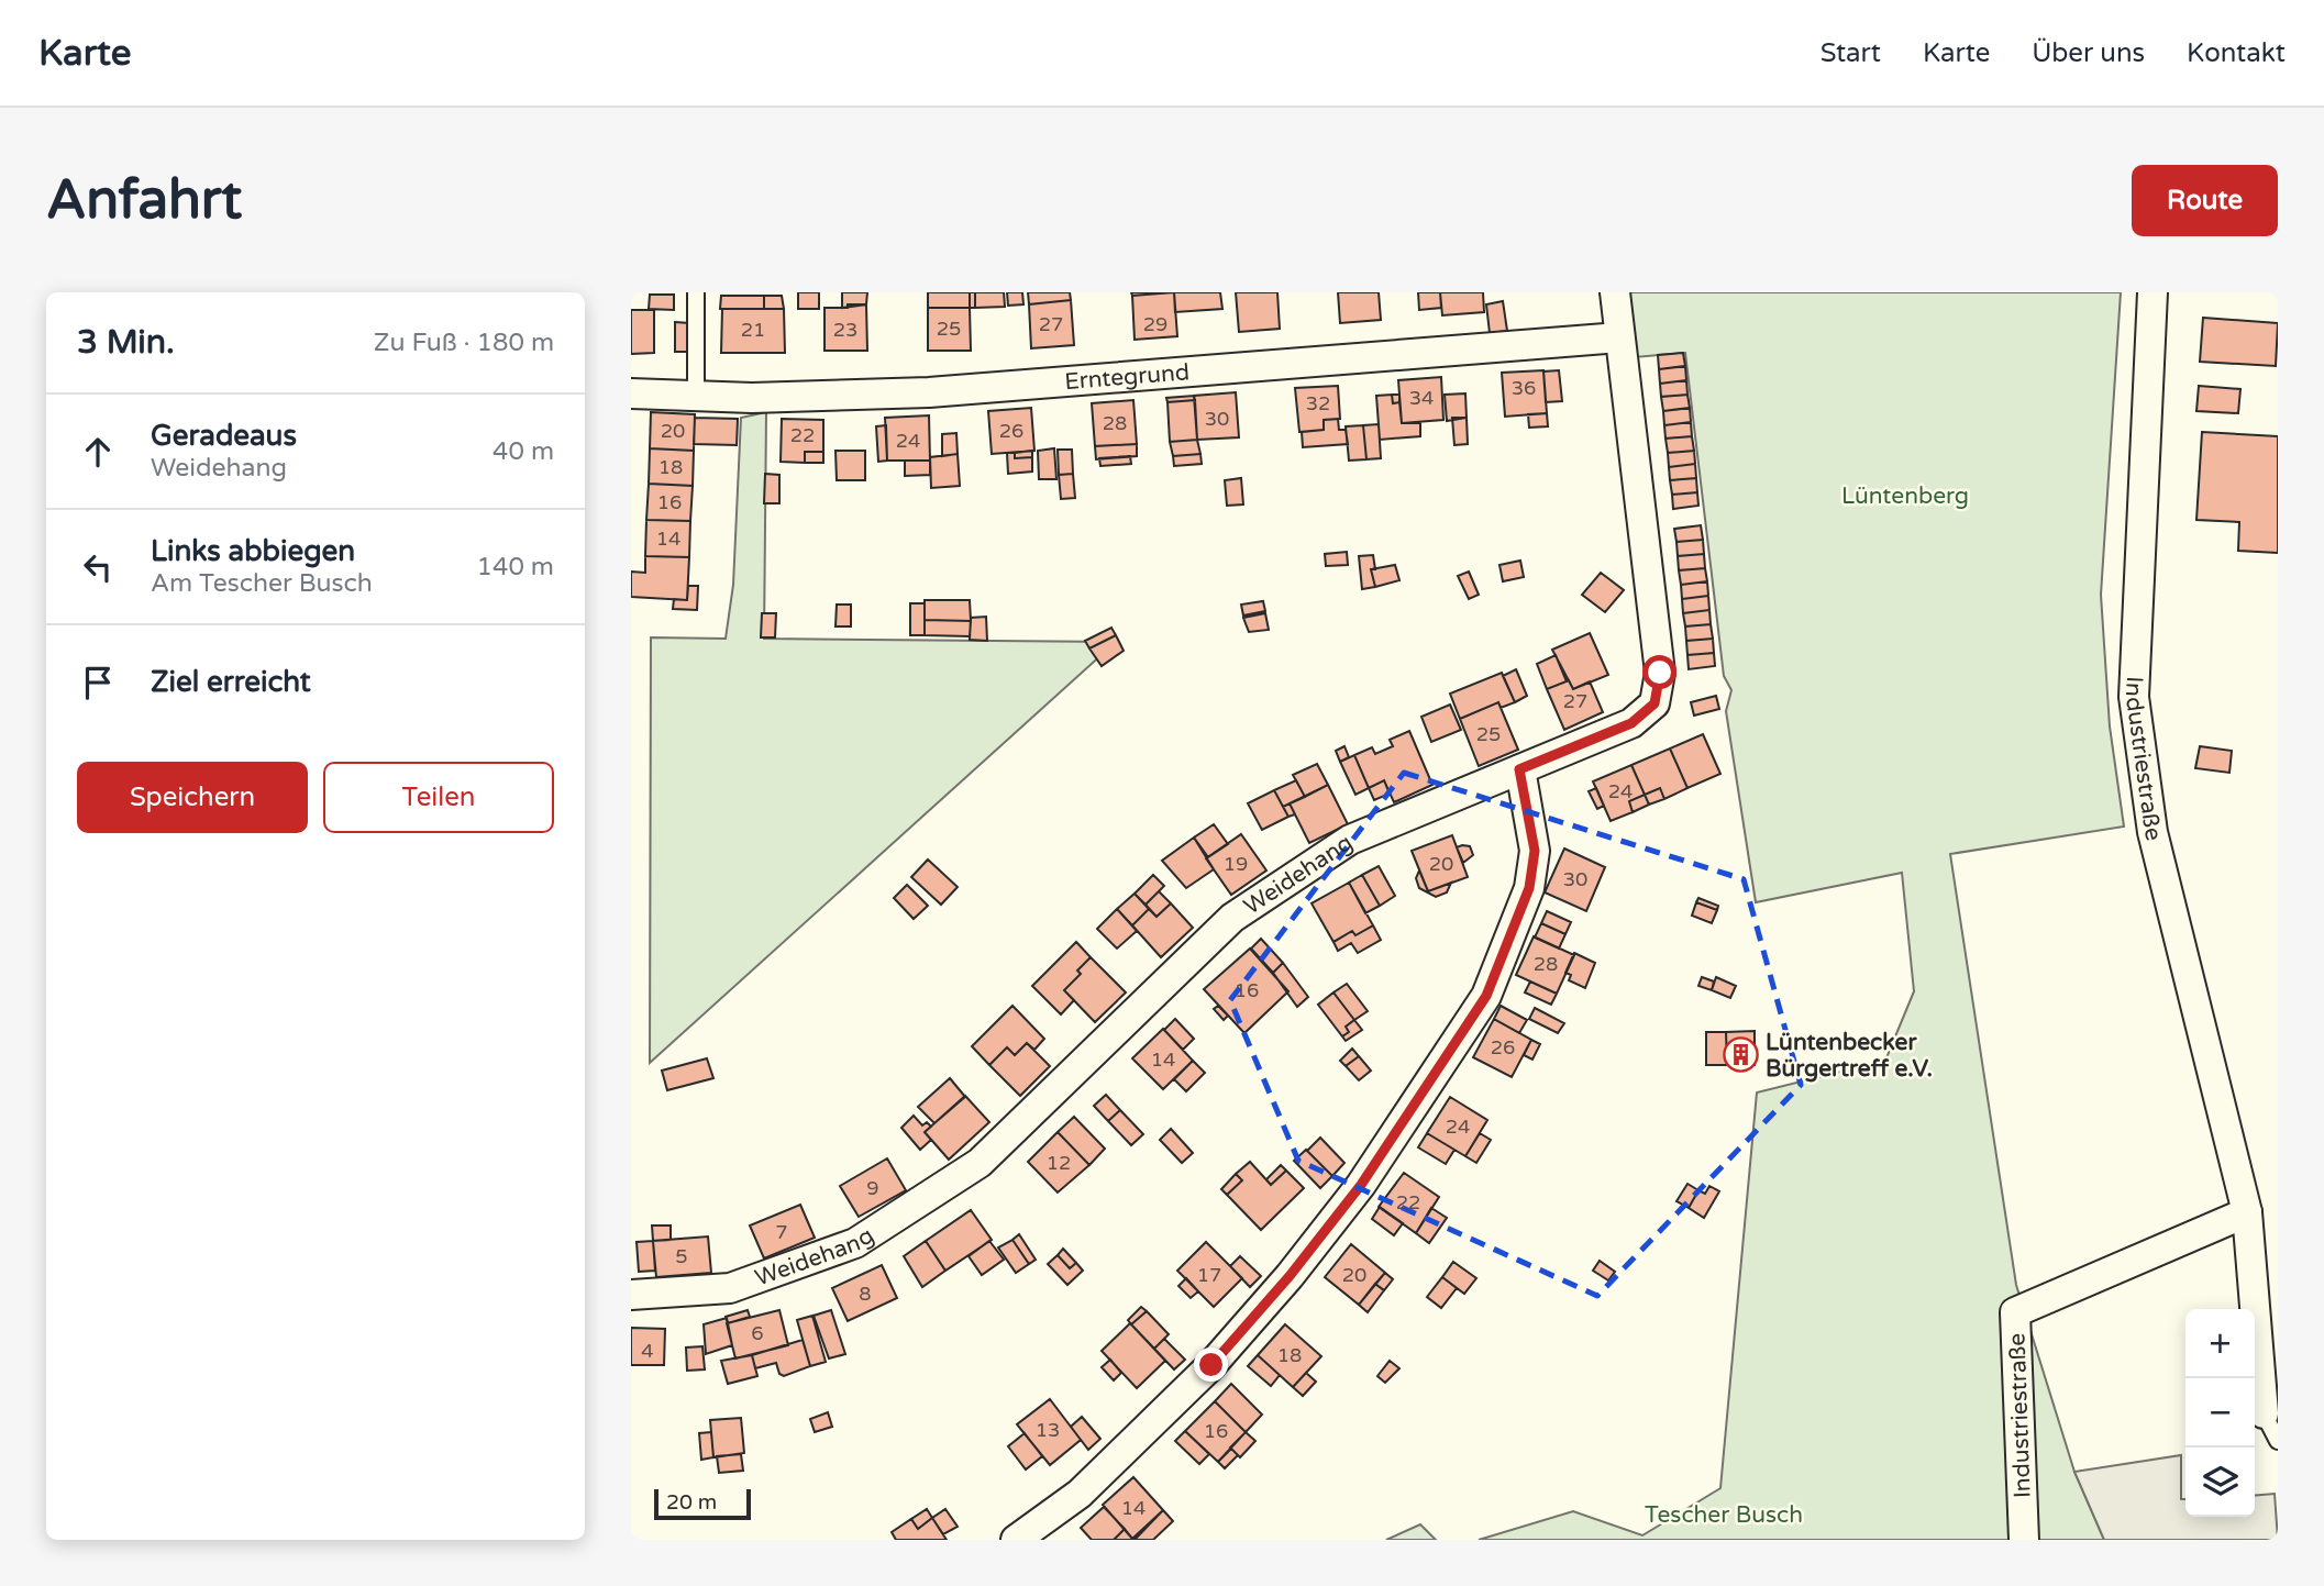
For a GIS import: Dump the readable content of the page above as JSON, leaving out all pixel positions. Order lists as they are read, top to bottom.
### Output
{
  "streets": {
    "street": ["Erntegrund", "Industriestraße", "Weidehang"]
  },
  "crossings": [
    ["Erntegrund", "Weidehang"]
  ],
  "parks": ["Lüntenberg", "Tescher Busch"],
  "places": {
    "building": ["Lüntenbecker Bürgertreff e.V."]
  },
  "house_numbers": [
    "27",
    "29",
    "25",
    "21",
    "23",
    "36",
    "34",
    "32",
    "30",
    "28",
    "20",
    "26",
    "22",
    "24",
    "18",
    "16",
    "14",
    "27",
    "25",
    "24",
    "19",
    "20",
    "30",
    "28",
    "16",
    "26",
    "14",
    "24",
    "12",
    "9",
    "22",
    "7",
    "5",
    "17",
    "20",
    "8",
    "6",
    "4",
    "18",
    "13",
    "16",
    "14"
  ],
  "scale_bar": "20 m",
  "page": {
    "header": "Karte",
    "nav": [
      "Start",
      "Karte",
      "Über uns",
      "Kontakt"
    ],
    "buttons": [
      "Route",
      ["Speichern", "Teilen"]
    ],
    "title": "Anfahrt",
    "heading": ["3 Min.", "Zu Fuß · 180 m"],
    "list": [
      ["Geradeaus", "Weidehang", "40 m"],
      ["Links abbiegen", "Am Tescher Busch", "140 m"],
      "Ziel erreicht"
    ],
    "map_buttons": ["+", "−"],
    "scale": "20 m"
  }
}
